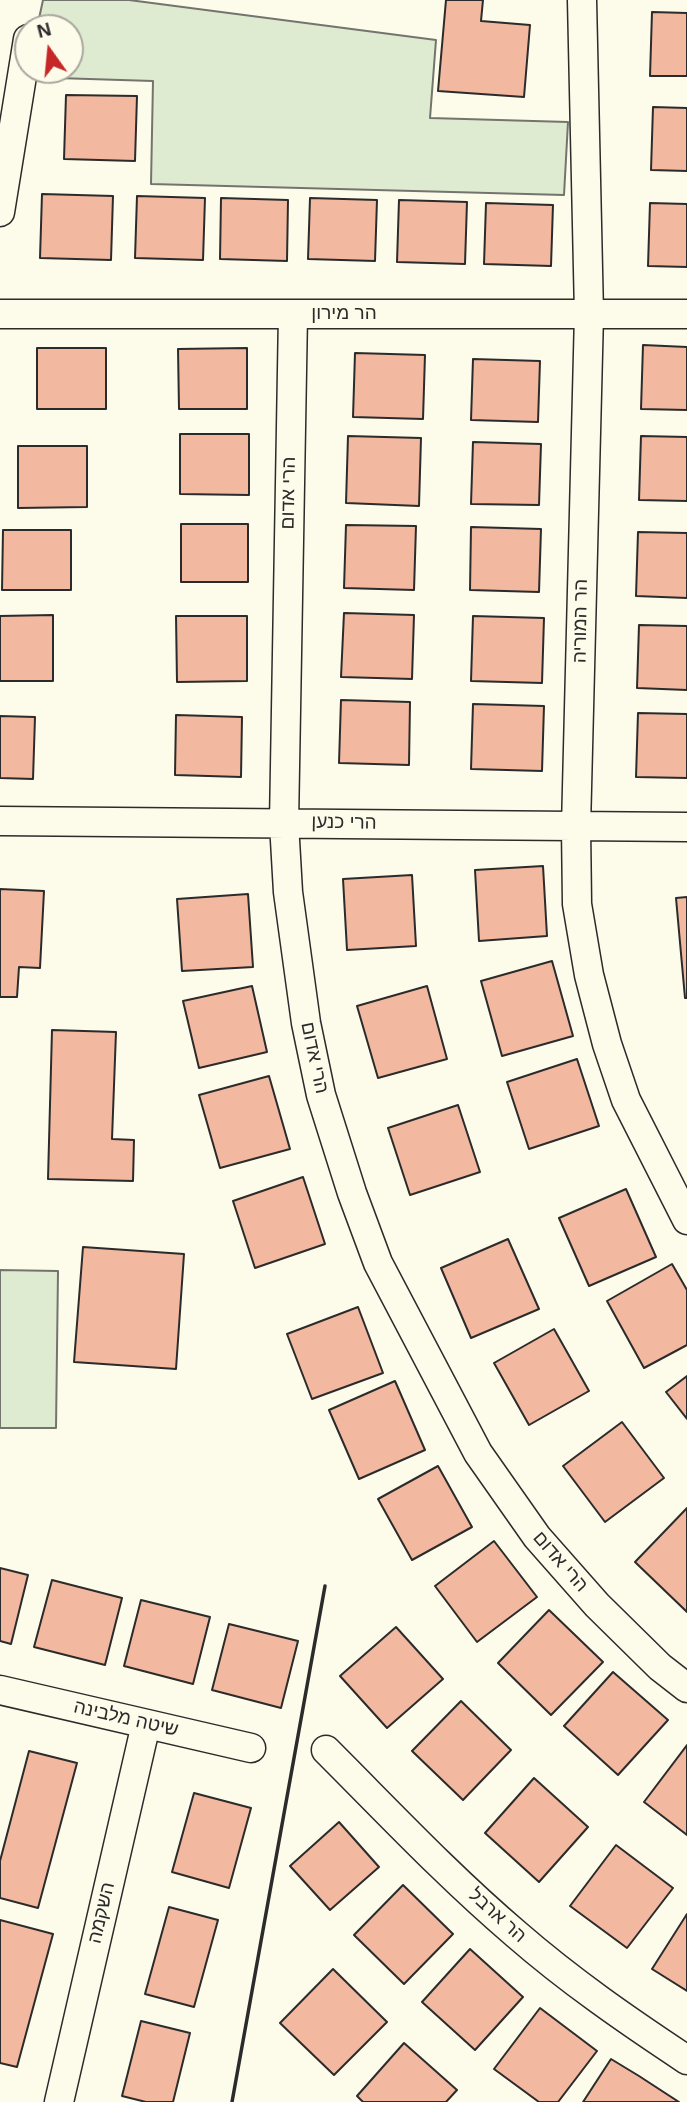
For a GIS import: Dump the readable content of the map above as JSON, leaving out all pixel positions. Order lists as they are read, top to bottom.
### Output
{
  "streets": {
    "street": [
      "הר מירון",
      "הרי אדום",
      "הר המוריה",
      "הרי כנען",
      "שיטה מלבינה",
      "השקמה",
      "הר ארבל"
    ]
  },
  "crossings": [
    ["הר מירון", "הרי אדום"],
    ["הר מירון", "הר המוריה"],
    ["הרי אדום", "הרי כנען"],
    ["הר המוריה", "הרי כנען"],
    ["שיטה מלבינה", "השקמה"]
  ],
  "north": "top"
}
